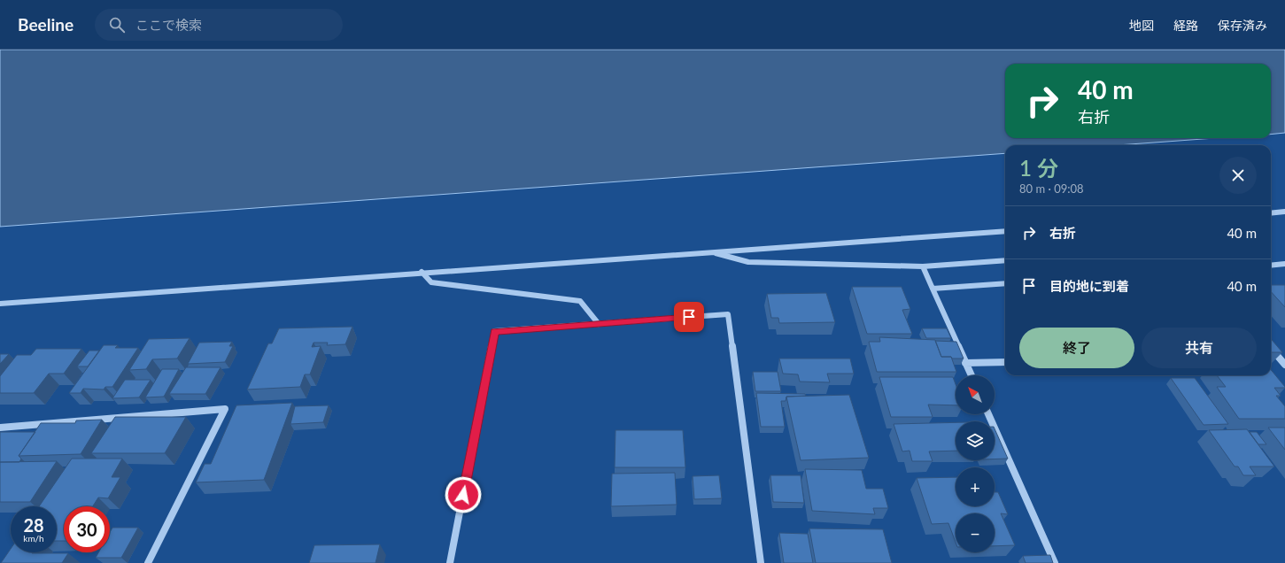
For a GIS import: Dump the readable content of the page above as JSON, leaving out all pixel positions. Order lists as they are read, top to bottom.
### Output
{
  "north": "top left",
  "page": {
    "header": "Beeline",
    "search": "ここで検索",
    "nav": ["地図", "経路", "保存済み"],
    "turn": ["40 m", "右折"],
    "heading": ["1 分", "80 m · 09:08"],
    "list": [
      {
        "name": "右折",
        "value": "40 m"
      },
      {
        "name": "目的地に到着",
        "value": "40 m"
      }
    ],
    "buttons": ["終了", "共有"],
    "map_buttons": ["+", "−"],
    "speed": "28 km/h",
    "limit": "30"
  }
}
